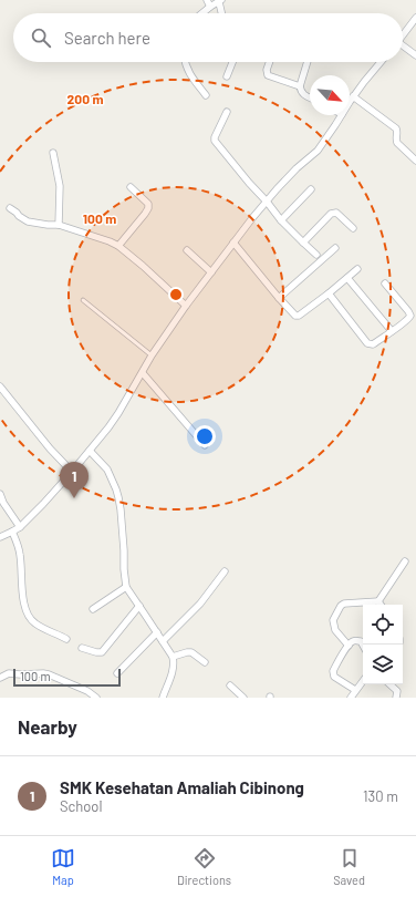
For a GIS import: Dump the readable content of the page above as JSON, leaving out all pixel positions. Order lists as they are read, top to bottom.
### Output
{
  "scale_bar": "100 m",
  "north": "bottom right",
  "page": {
    "search": "Search here",
    "pins": "1",
    "scale": "100 m",
    "heading": "Nearby",
    "list": [
      {
        "mark": "1",
        "name": "SMK Kesehatan Amaliah Cibinong",
        "note": "School",
        "value": "130 m"
      }
    ],
    "nav": ["Map", "Directions", "Saved"]
  },
  "rings": ["200 m", "100 m"]
}
